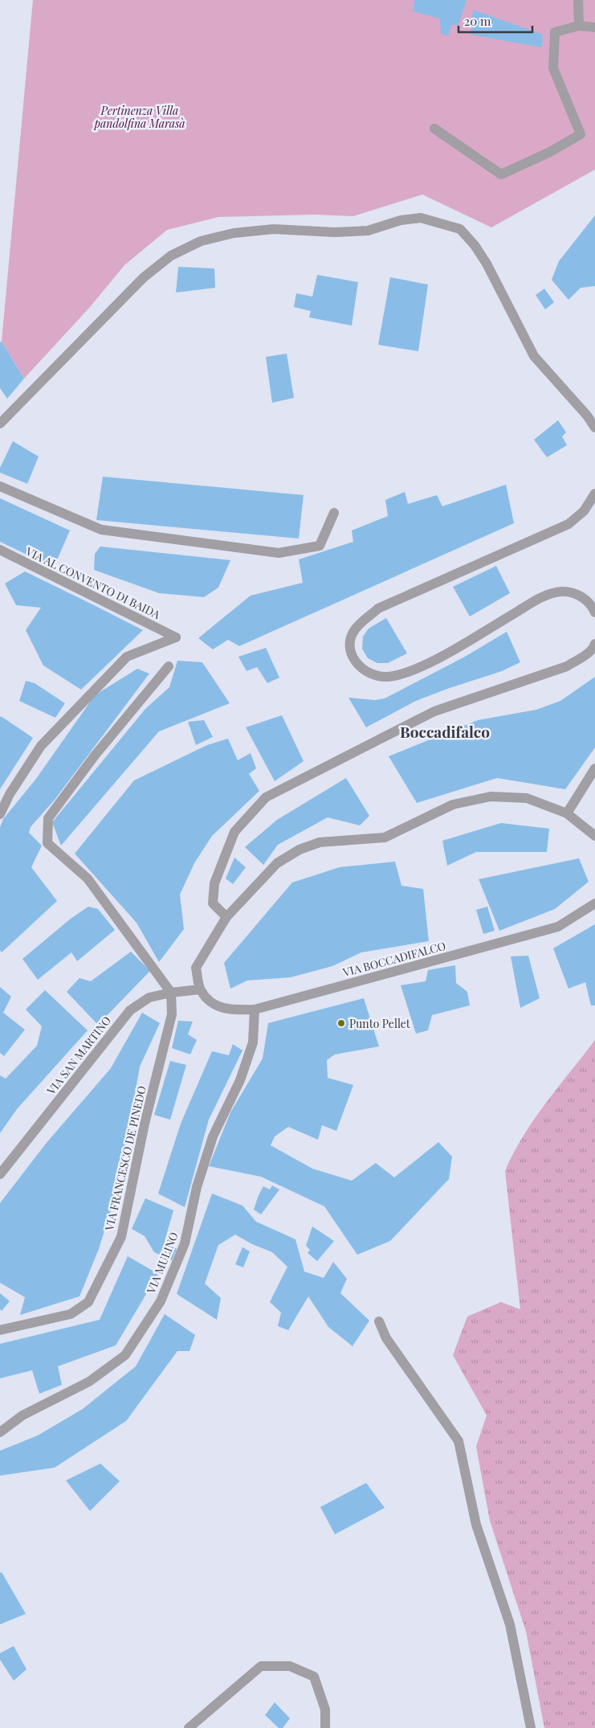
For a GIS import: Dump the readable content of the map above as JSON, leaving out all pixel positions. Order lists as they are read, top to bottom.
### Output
{
  "streets": {
    "street": [
      "VIA AL CONVENTO DI BAIDA",
      "VIA BOCCADIFALCO",
      "VIA SAN MARTINO",
      "VIA FRANCESCO DE PINEDO",
      "VIA MULINO"
    ]
  },
  "crossings": [
    ["VIA BOCCADIFALCO", "VIA SAN MARTINO"],
    ["VIA BOCCADIFALCO", "VIA MULINO"],
    ["VIA SAN MARTINO", "VIA FRANCESCO DE PINEDO"]
  ],
  "districts": ["Boccadifalco"],
  "parks": ["Pertinenza Villa pandolfina Marasà"],
  "places": ["Punto Pellet"],
  "scale_bar": "20 m"
}
